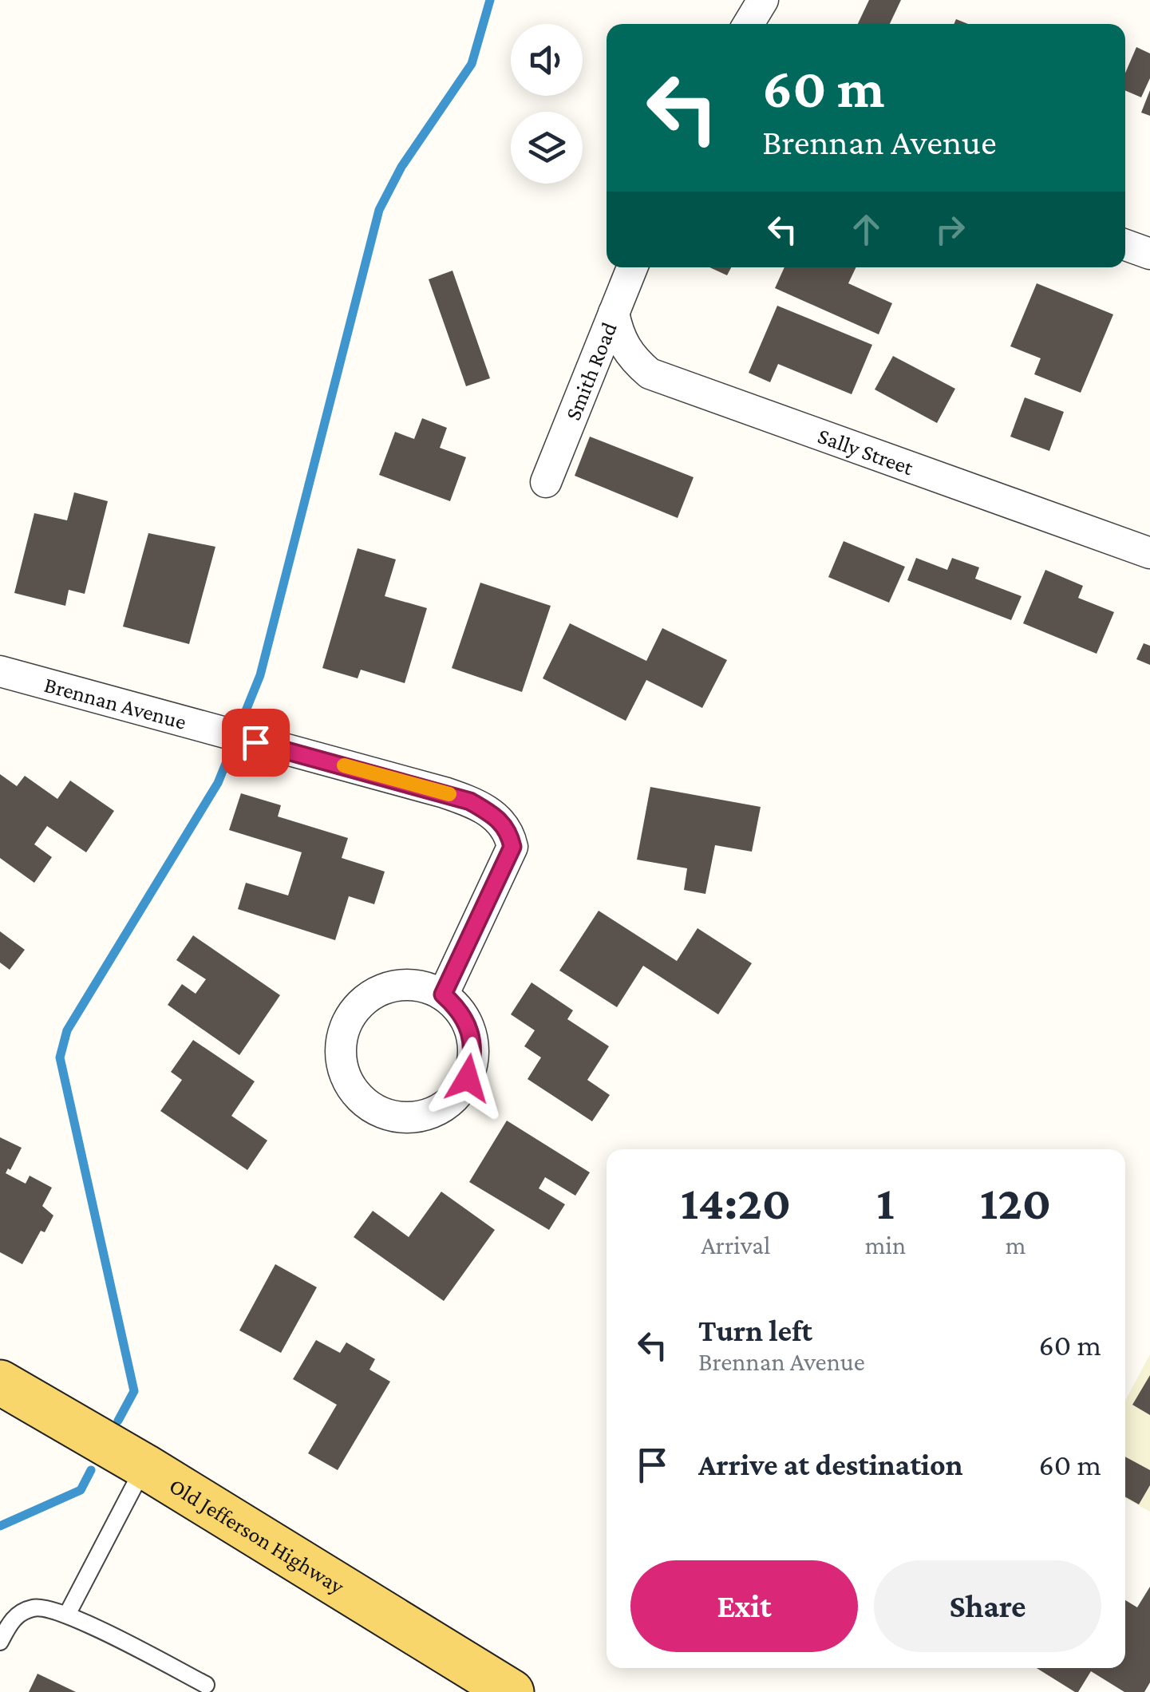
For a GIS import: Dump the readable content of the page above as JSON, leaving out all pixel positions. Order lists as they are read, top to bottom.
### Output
{
  "streets": {
    "main road": ["Old Jefferson Highway"],
    "street": ["Smith Road", "Sally Street", "Brennan Avenue"]
  },
  "crossings": [
    ["Smith Road", "Sally Street"]
  ],
  "page": {
    "turn": ["60 m", "Brennan Avenue"],
    "eta": [
      "14:20",
      "Arrival",
      "1",
      "min",
      "120",
      "m"
    ],
    "list": [
      {
        "name": "Turn left",
        "note": "Brennan Avenue",
        "value": "60 m"
      },
      {
        "name": "Arrive at destination",
        "value": "60 m"
      }
    ],
    "buttons": ["Exit", "Share"]
  }
}
